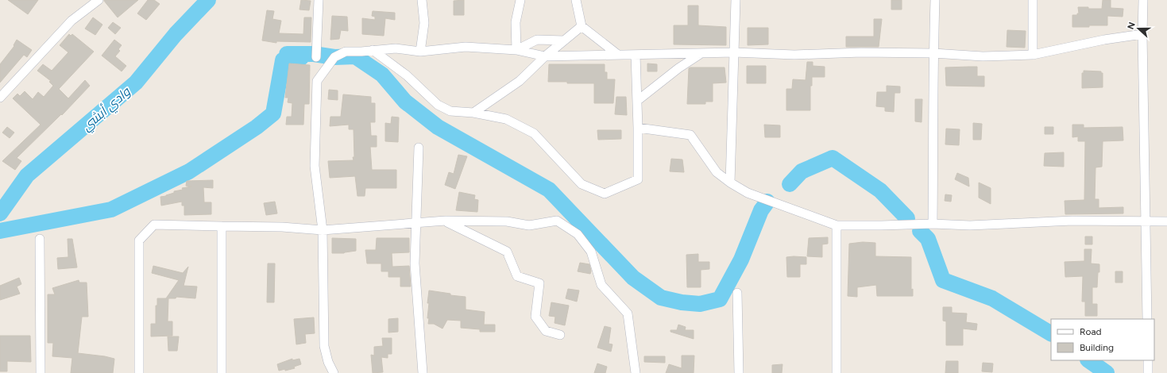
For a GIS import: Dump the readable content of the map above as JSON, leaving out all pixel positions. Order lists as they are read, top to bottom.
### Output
{
  "water": ["وادي أبشي"],
  "legend": ["Road", "Building"],
  "north": "left"
}
